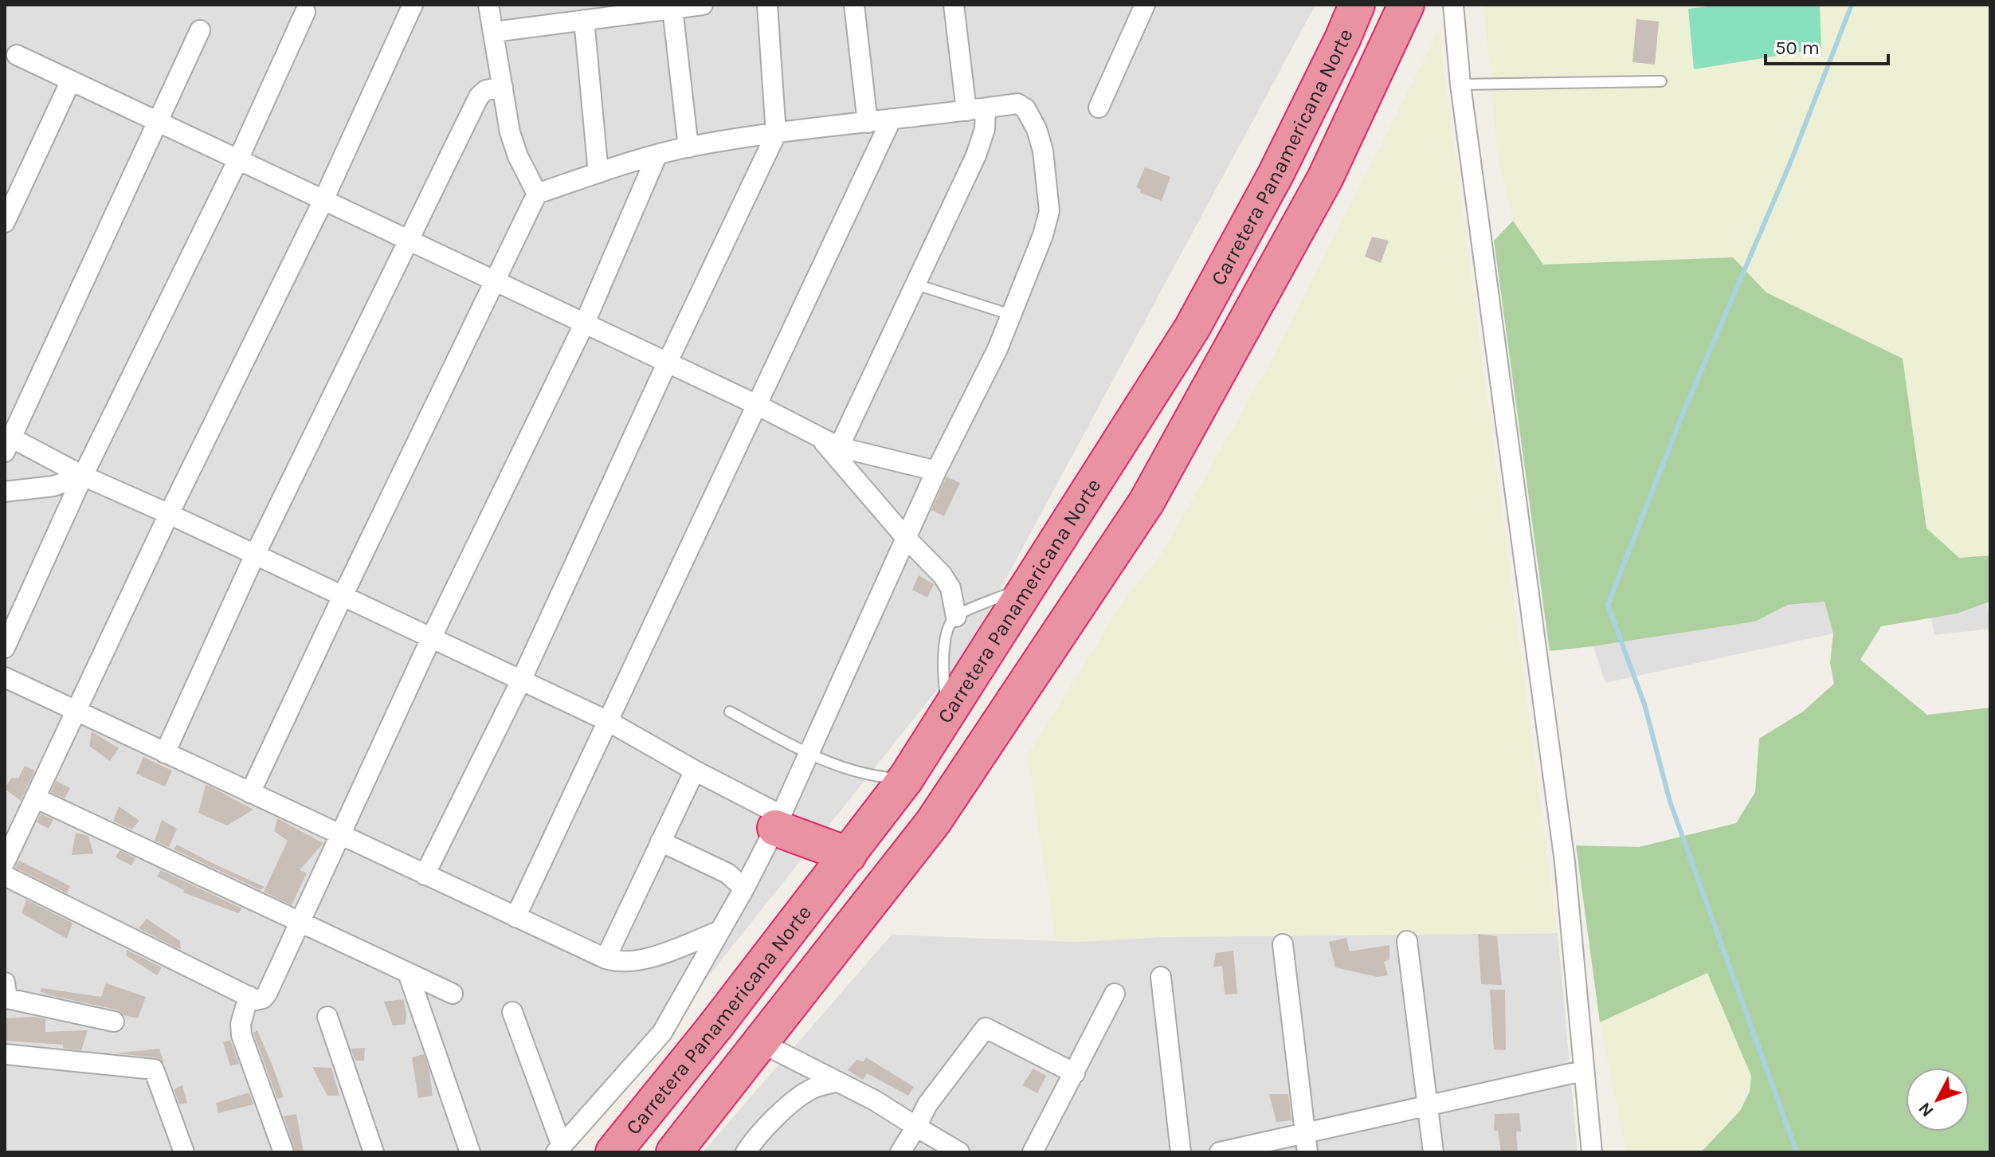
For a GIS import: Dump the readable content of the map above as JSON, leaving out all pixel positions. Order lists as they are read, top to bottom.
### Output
{
  "streets": {
    "highway": ["Carretera Panamericana Norte"]
  },
  "scale_bar": "50 m",
  "north": "bottom left"
}
